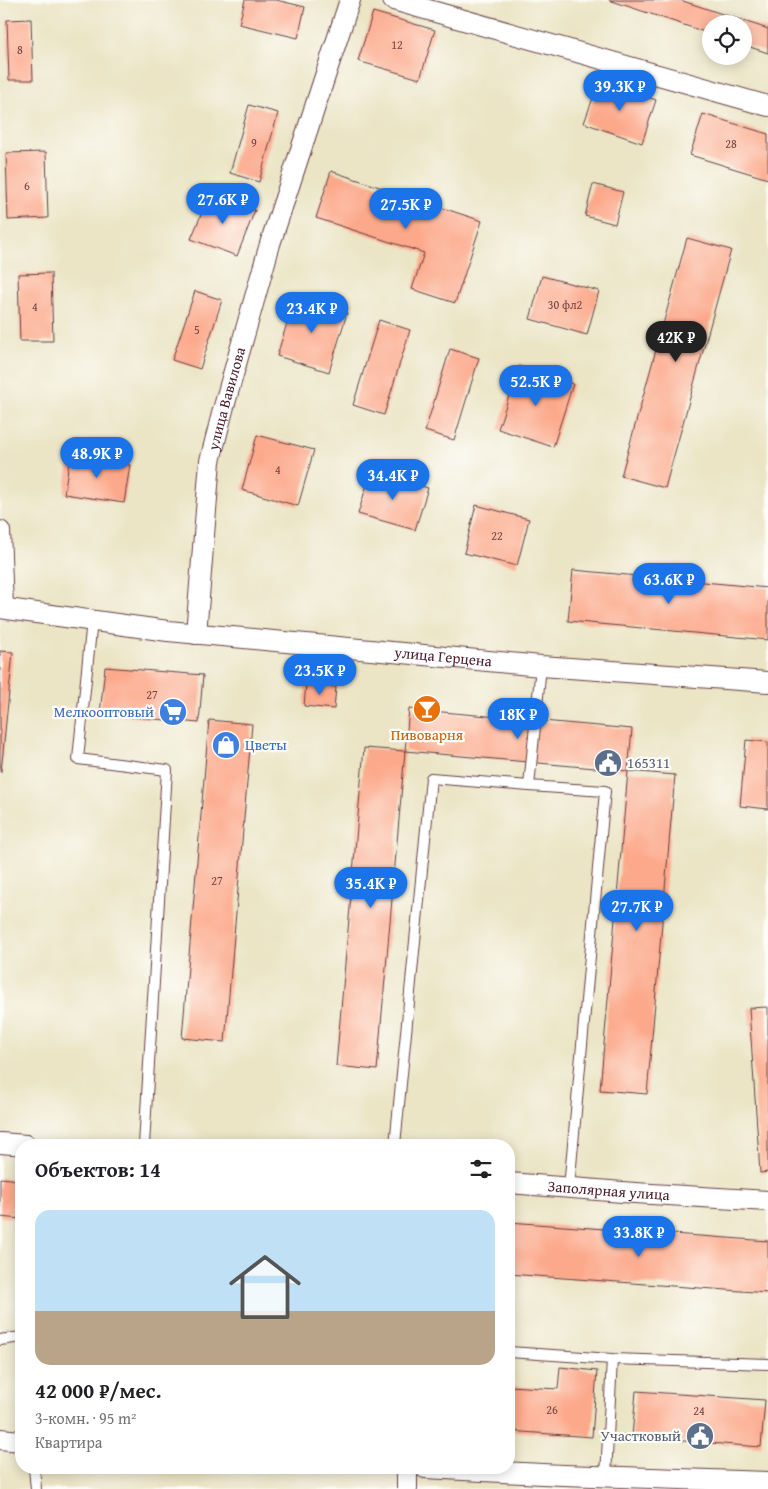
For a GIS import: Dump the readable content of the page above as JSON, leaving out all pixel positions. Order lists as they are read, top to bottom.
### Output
{
  "streets": {
    "street": ["улица Вавилова", "улица Герцена", "Заполярная улица"]
  },
  "crossings": [
    ["улица Вавилова", "улица Герцена"]
  ],
  "places": {
    "bar": ["Пивоварня"],
    "supermarket": ["Мелкооптовый"],
    "shop": ["Цветы"],
    "public building": ["165311", "Участковый"]
  },
  "house_numbers": [
    "12",
    "8",
    "9",
    "28",
    "6",
    "30 фл2",
    "4",
    "5",
    "4",
    "22",
    "27",
    "27",
    "26",
    "24"
  ],
  "page": {
    "price": [
      "39.3K ₽",
      "27.6K ₽",
      "27.5K ₽",
      "23.4K ₽",
      "42K ₽",
      "52.5K ₽",
      "48.9K ₽",
      "34.4K ₽",
      "63.6K ₽",
      "23.5K ₽",
      "18K ₽",
      "35.4K ₽",
      "27.7K ₽",
      "33.8K ₽"
    ],
    "heading": "Объектов: 14",
    "list": [
      {
        "name": "42 000 ₽/мес.",
        "note": "3-комн. · 95 m² · Квартира"
      }
    ]
  }
}
